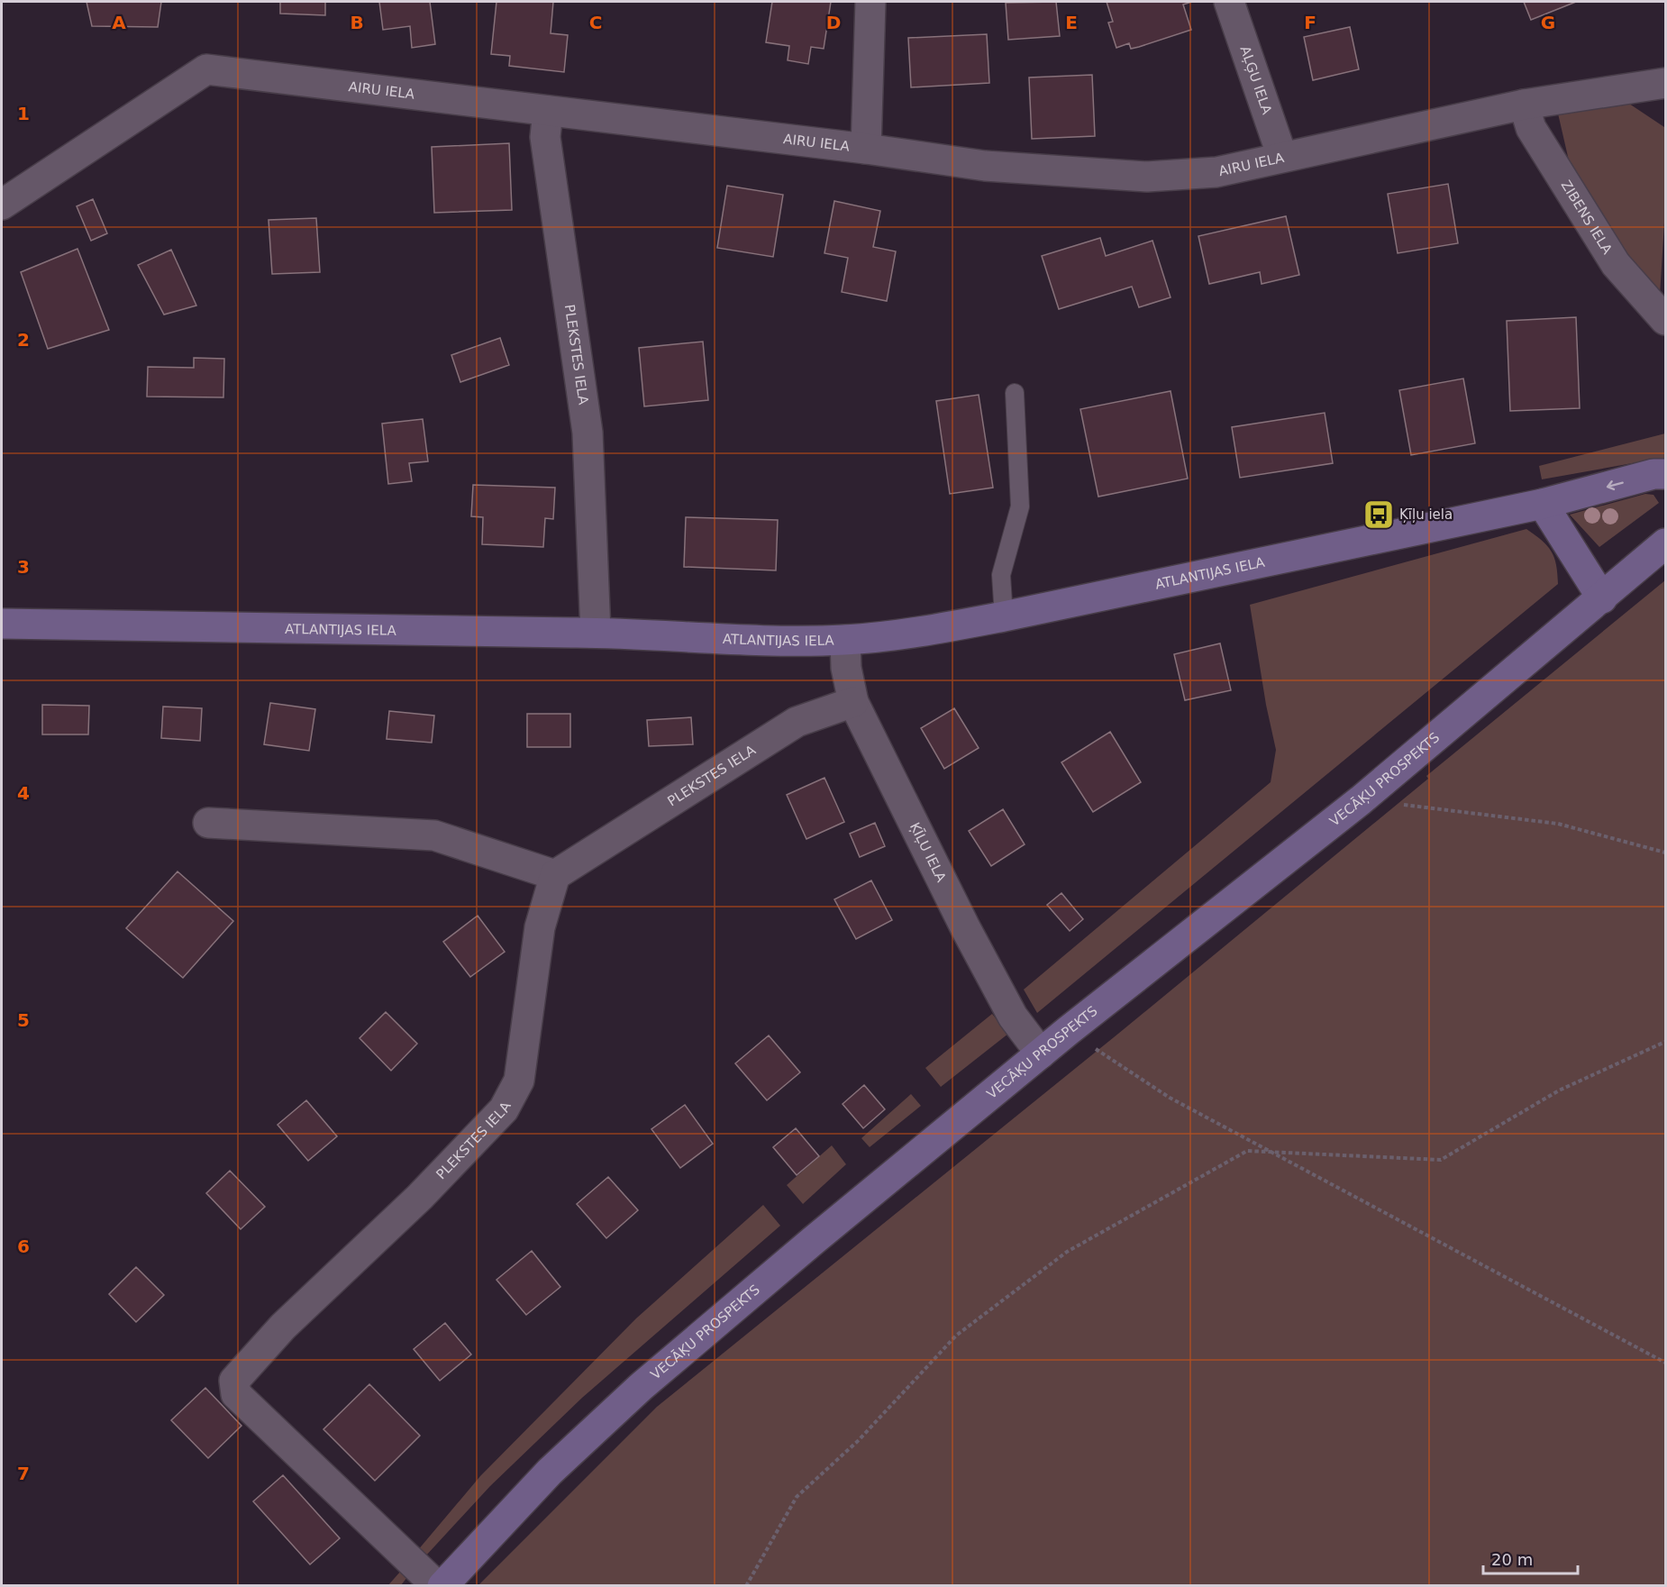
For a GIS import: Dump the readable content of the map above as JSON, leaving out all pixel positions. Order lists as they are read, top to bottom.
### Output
{
  "streets": {
    "main road": ["ATLANTIJAS IELA", "VECĀĶU PROSPEKTS"],
    "street": [
      "AĻĢU IELA",
      "AIRU IELA",
      "ZIBENS IELA",
      "PLEKSTES IELA",
      "ĶĪĻU IELA"
    ]
  },
  "crossings": [
    ["AĻĢU IELA", "AIRU IELA"],
    ["AIRU IELA", "ZIBENS IELA"],
    ["AIRU IELA", "PLEKSTES IELA"],
    ["PLEKSTES IELA", "ATLANTIJAS IELA"],
    ["PLEKSTES IELA", "ĶĪĻU IELA"],
    ["ATLANTIJAS IELA", "ĶĪĻU IELA"],
    ["VECĀĶU PROSPEKTS", "ĶĪĻU IELA"]
  ],
  "places": {
    "bus stop": ["Ķīļu iela"]
  },
  "scale_bar": "20 m",
  "grid": {
    "columns": [
      "A",
      "B",
      "C",
      "D",
      "E",
      "F",
      "G"
    ],
    "rows": [
      "1",
      "2",
      "3",
      "4",
      "5",
      "6",
      "7"
    ]
  }
}
